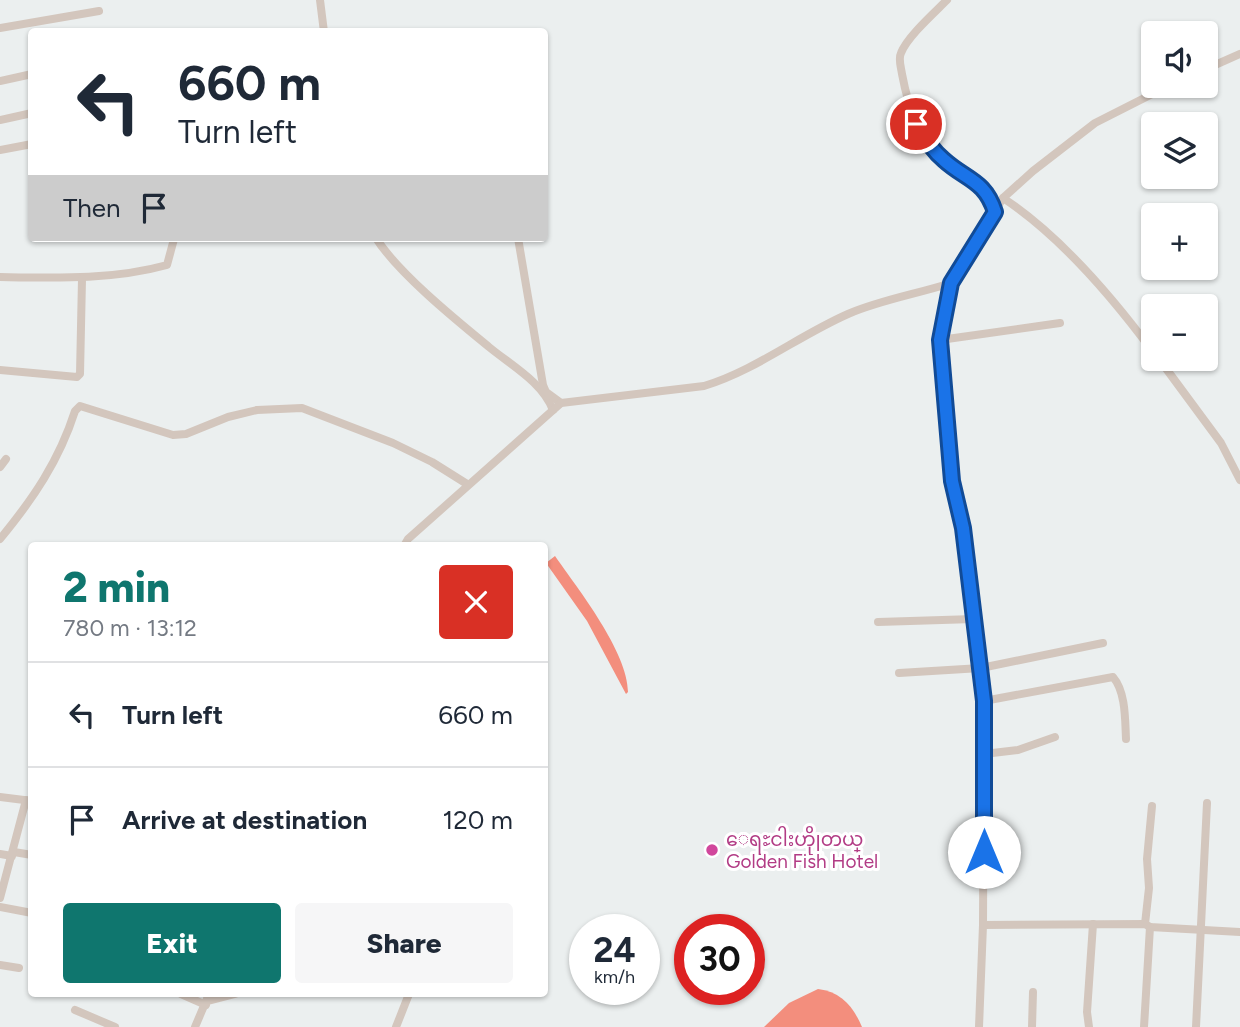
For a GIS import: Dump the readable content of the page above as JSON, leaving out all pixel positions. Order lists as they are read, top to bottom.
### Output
{
  "places": ["ေရႊငါးဟိုုတယ္ Golden Fish Hotel"],
  "page": {
    "map_buttons": ["+", "−"],
    "turn": ["660 m", "Turn left"],
    "then": "Then",
    "heading": ["2 min", "780 m · 13:12"],
    "list": [
      {
        "name": "Turn left",
        "value": "660 m"
      },
      {
        "name": "Arrive at destination",
        "value": "120 m"
      }
    ],
    "buttons": ["Exit", "Share"],
    "speed": "24 km/h",
    "limit": "30"
  }
}
